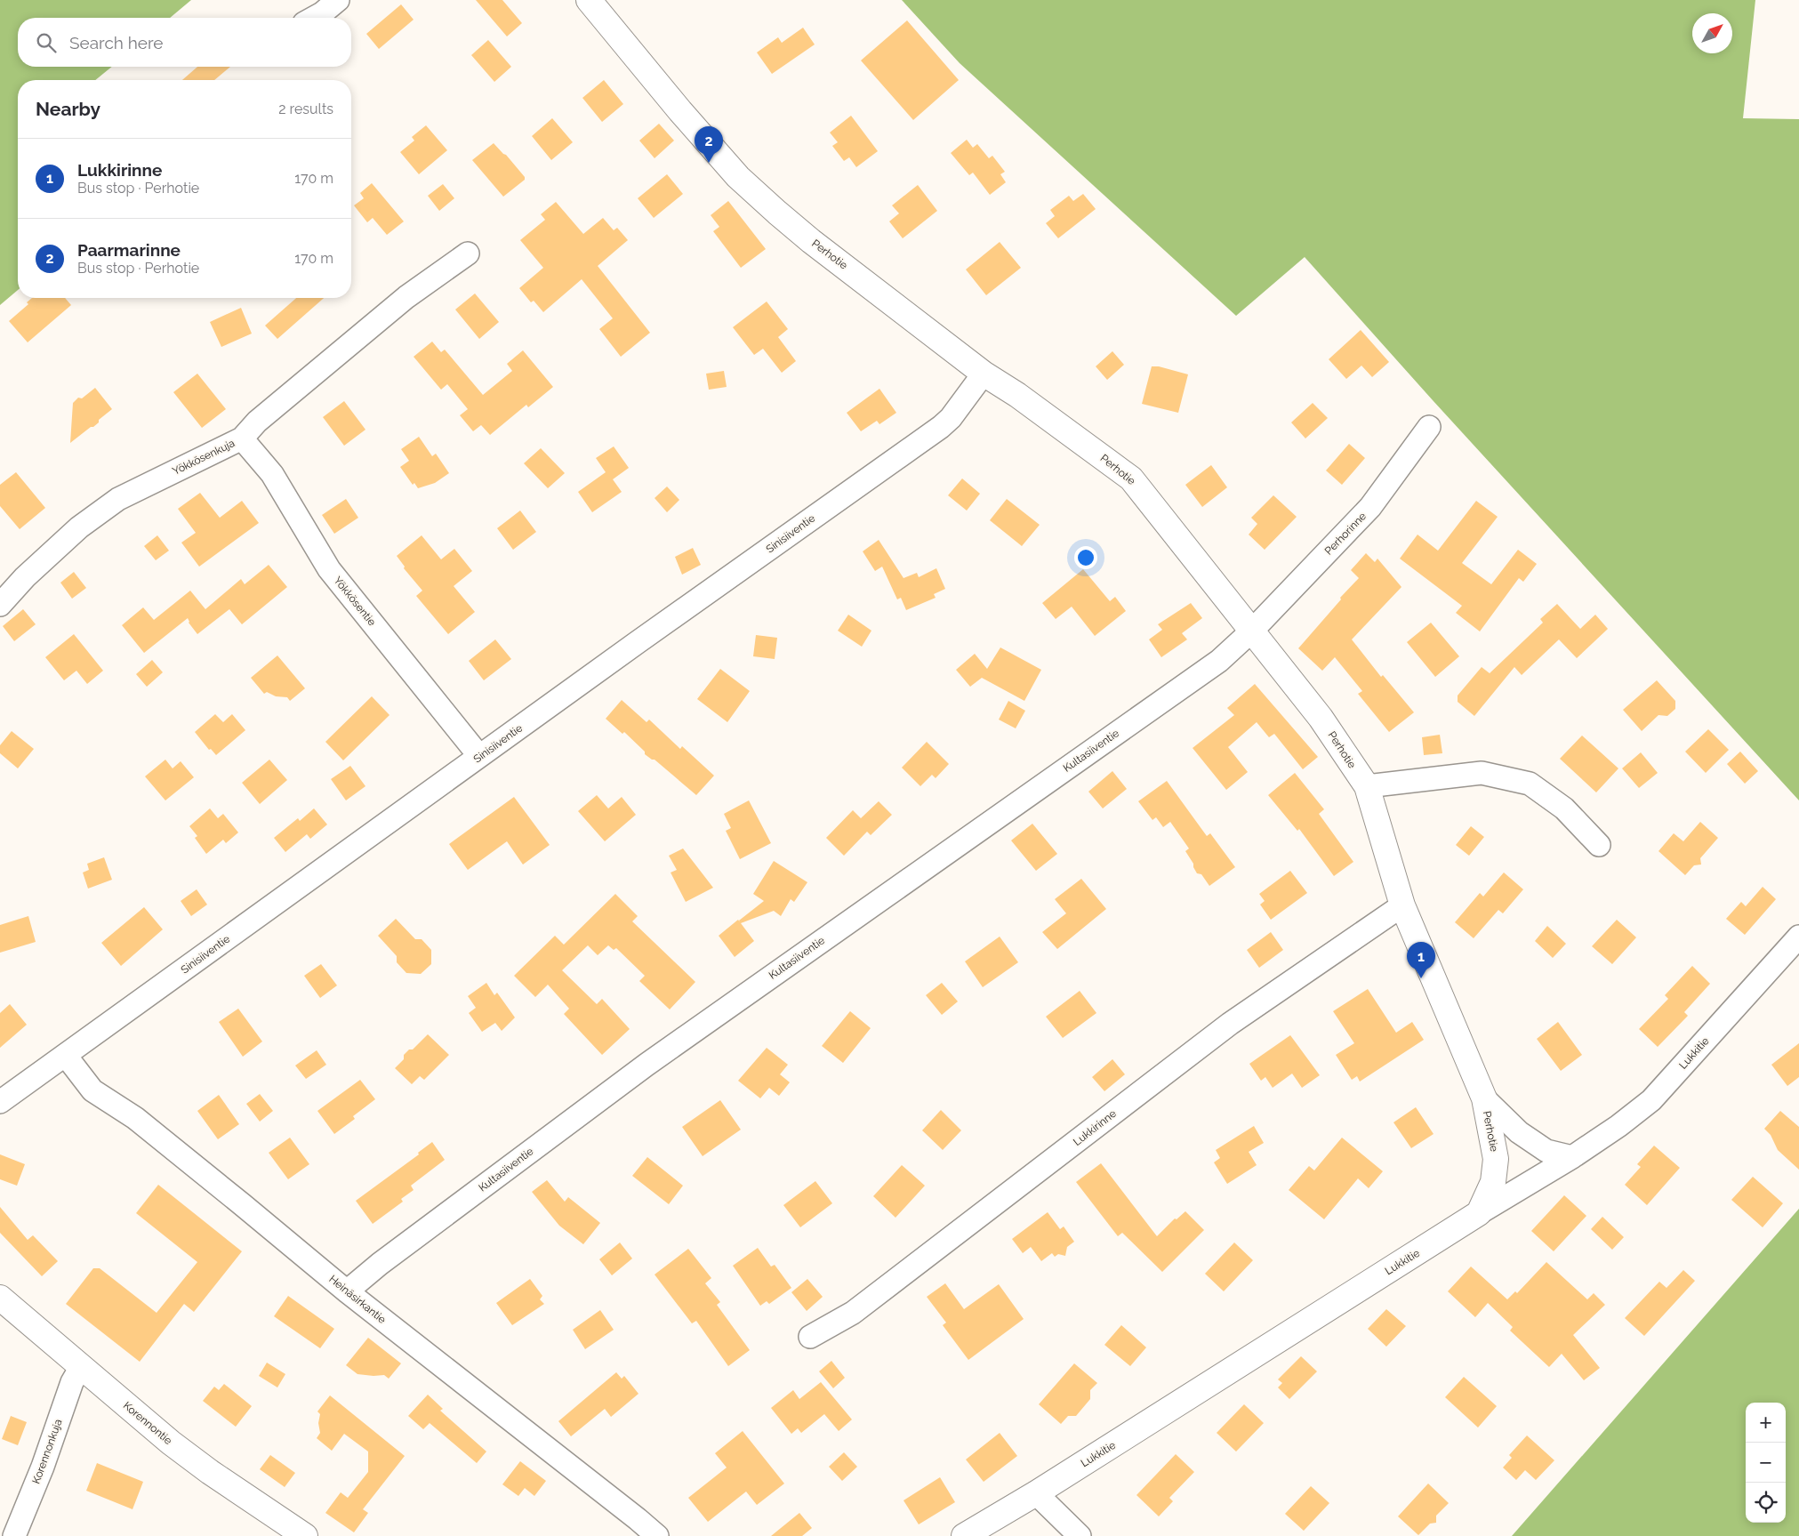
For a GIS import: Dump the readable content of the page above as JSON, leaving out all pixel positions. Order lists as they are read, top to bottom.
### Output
{
  "streets": {
    "street": [
      "Perhotie",
      "Yökkösenkuja",
      "Sinisiiventie",
      "Perhorinne",
      "Yökkösentie",
      "Kultasiiventie",
      "Lukkitie",
      "Lukkirinne",
      "Heinäsirkantie",
      "Korennontie",
      "Korennonkuja"
    ]
  },
  "crossings": [
    ["Perhotie", "Sinisiiventie"],
    ["Perhotie", "Perhorinne"],
    ["Perhotie", "Kultasiiventie"],
    ["Perhotie", "Lukkitie"],
    ["Perhotie", "Lukkirinne"],
    ["Yökkösenkuja", "Yökkösentie"],
    ["Sinisiiventie", "Yökkösentie"],
    ["Sinisiiventie", "Heinäsirkantie"],
    ["Perhorinne", "Kultasiiventie"],
    ["Kultasiiventie", "Heinäsirkantie"],
    ["Korennontie", "Korennonkuja"]
  ],
  "north": "top right",
  "page": {
    "search": "Search here",
    "heading": ["Nearby", "2 results"],
    "pins": ["2", "1"],
    "list": [
      {
        "mark": "1",
        "name": "Lukkirinne",
        "note": "Bus stop · Perhotie",
        "value": "170 m"
      },
      {
        "mark": "2",
        "name": "Paarmarinne",
        "note": "Bus stop · Perhotie",
        "value": "170 m"
      }
    ],
    "map_buttons": ["+", "−"]
  }
}
